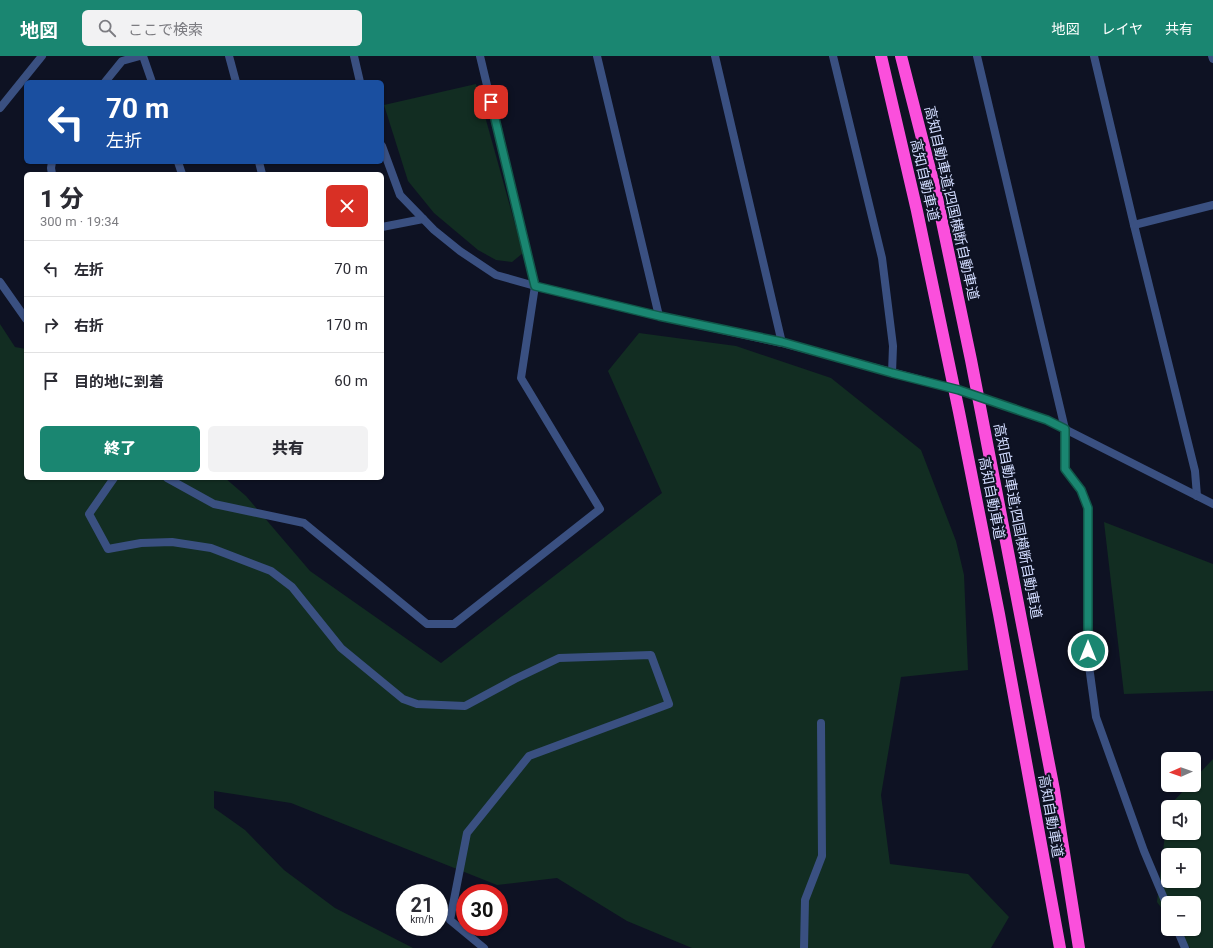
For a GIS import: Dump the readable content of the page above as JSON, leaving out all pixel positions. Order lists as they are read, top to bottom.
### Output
{
  "streets": {
    "highway": ["高知自動車道", "高知自動車道;四国横断自動車道"]
  },
  "north": "left",
  "page": {
    "header": "地図",
    "search": "ここで検索",
    "nav": ["地図", "レイヤ", "共有"],
    "turn": ["70 m", "左折"],
    "heading": ["1 分", "300 m · 19:34"],
    "list": [
      {
        "name": "左折",
        "value": "70 m"
      },
      {
        "name": "右折",
        "value": "170 m"
      },
      {
        "name": "目的地に到着",
        "value": "60 m"
      }
    ],
    "buttons": ["終了", "共有"],
    "map_buttons": ["+", "−"],
    "speed": "21 km/h",
    "limit": "30"
  }
}
